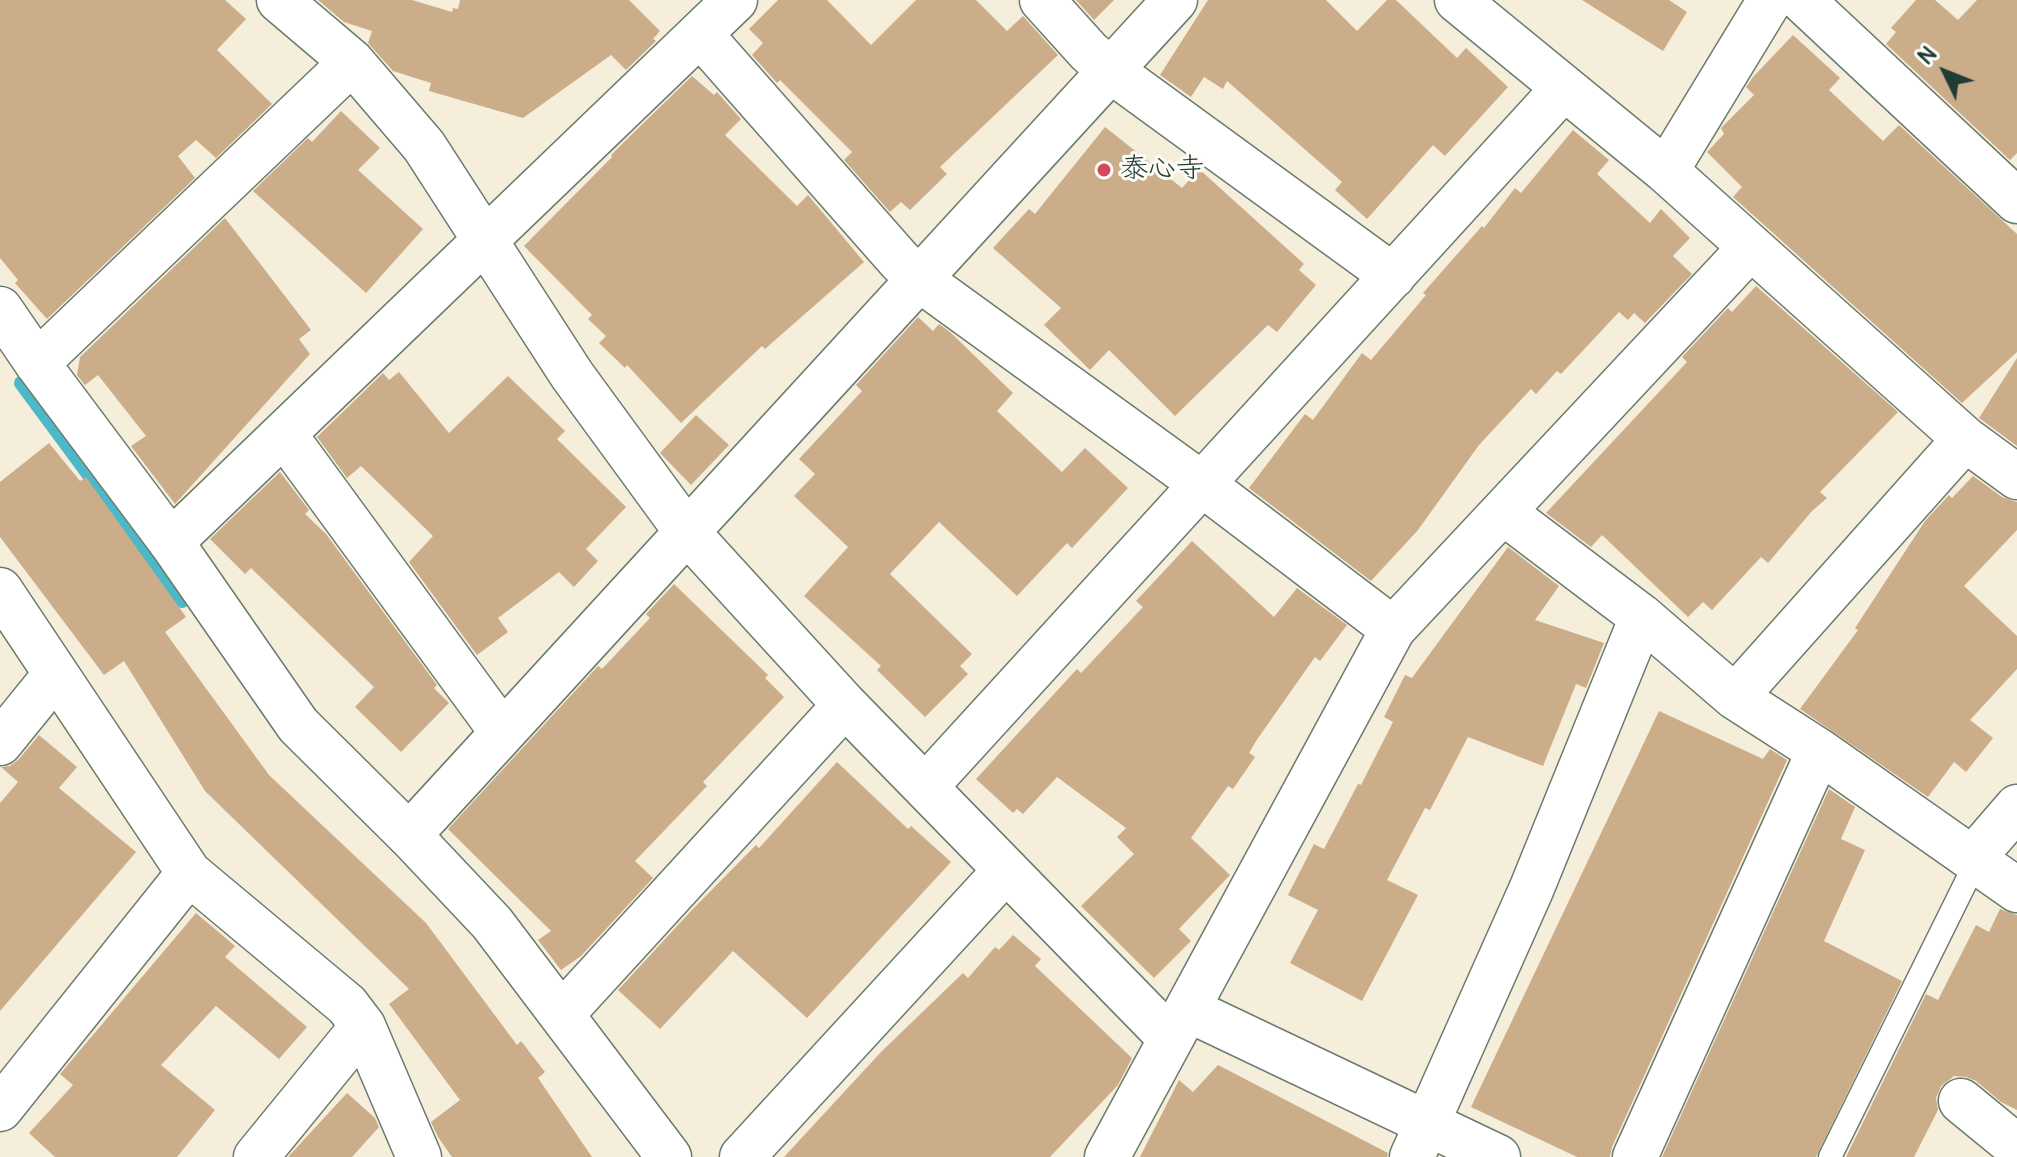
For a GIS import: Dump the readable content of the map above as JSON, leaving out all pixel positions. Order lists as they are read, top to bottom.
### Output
{
  "places": ["泰心寺"],
  "north": "top left"
}
